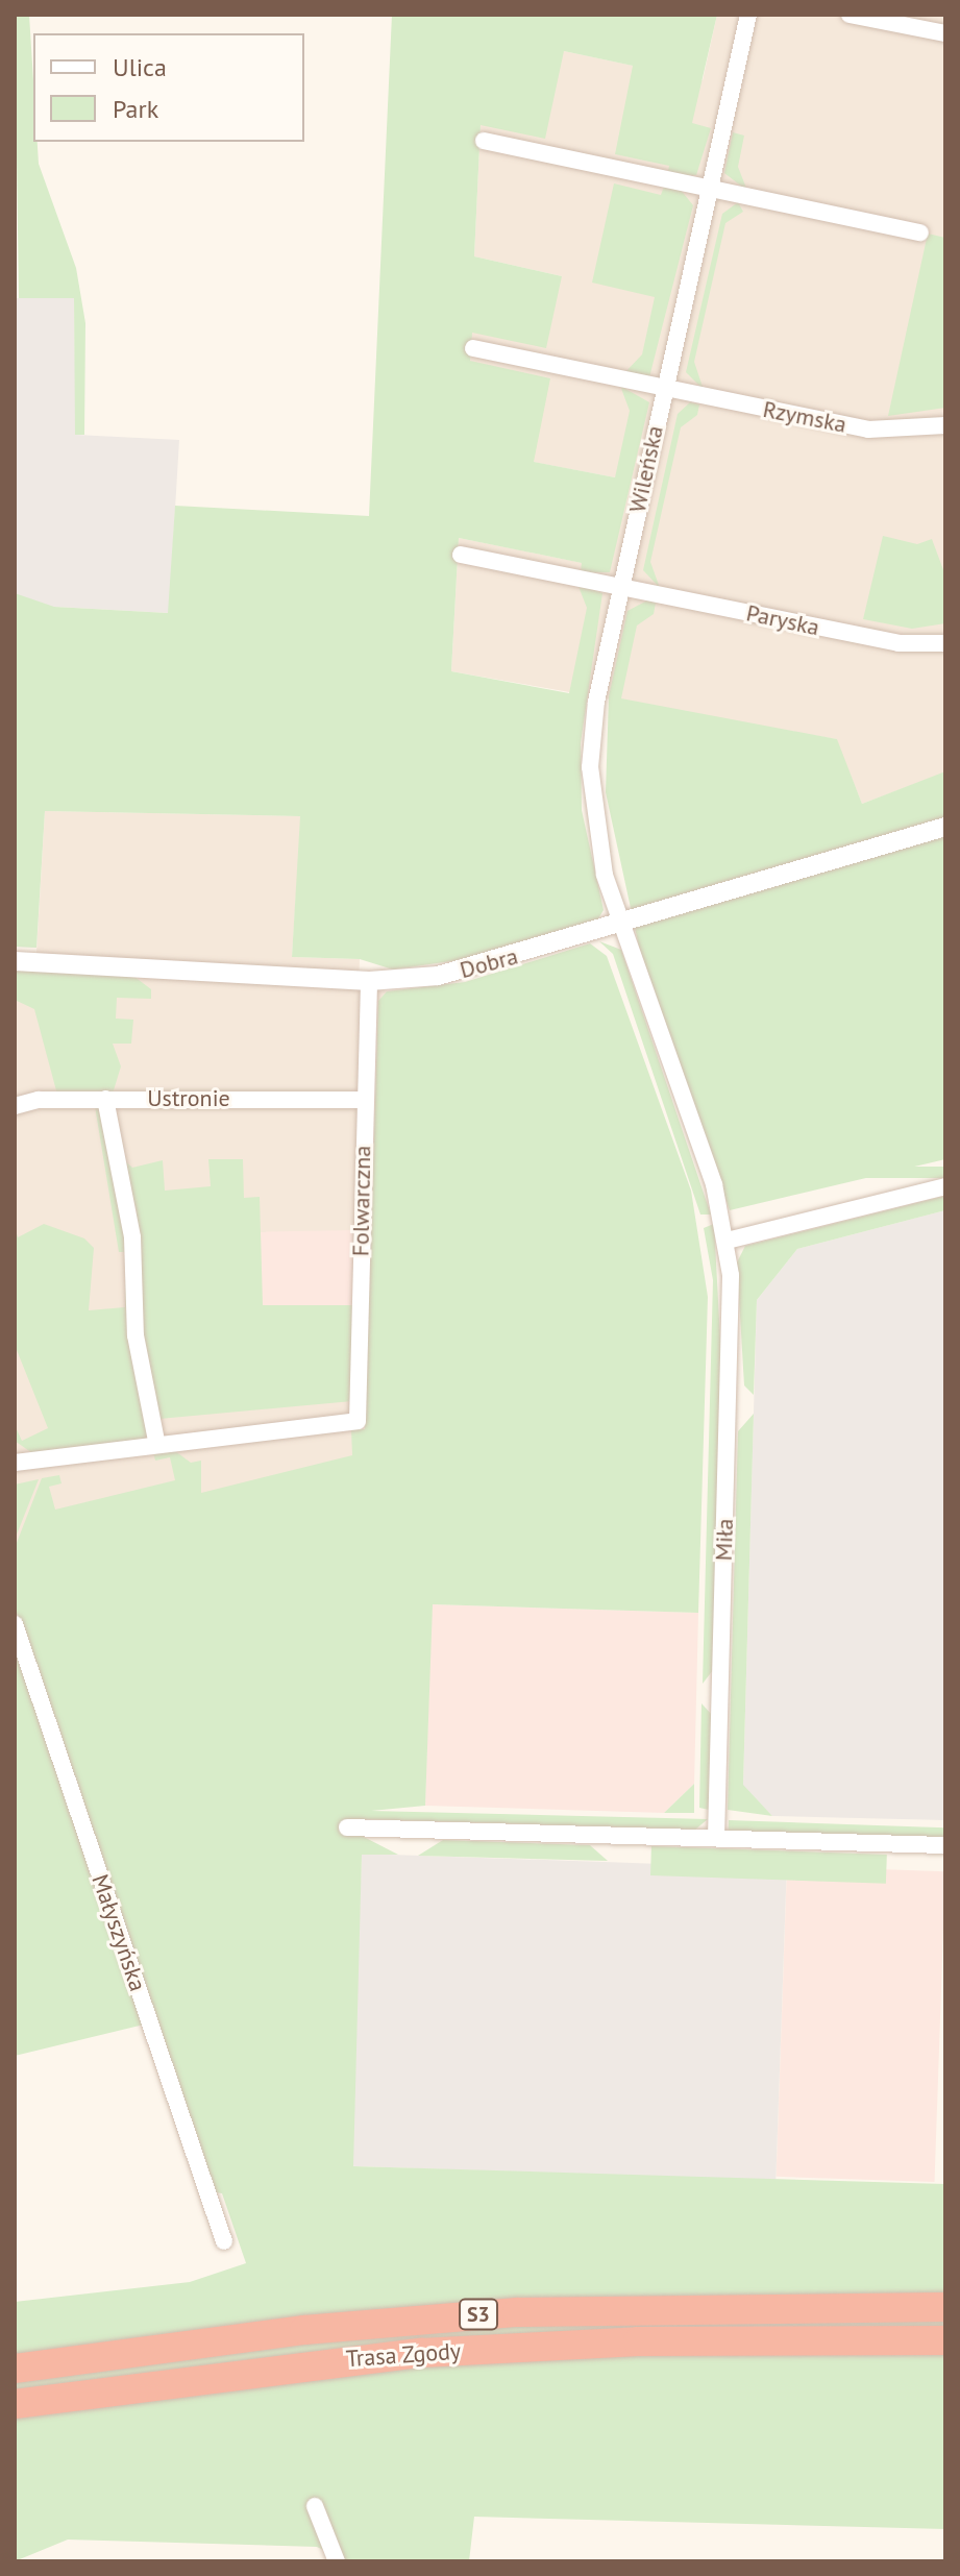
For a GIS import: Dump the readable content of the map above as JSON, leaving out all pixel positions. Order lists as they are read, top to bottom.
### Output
{
  "streets": {
    "highway": ["S3", "Trasa Zgody"],
    "street": [
      "Rzymska",
      "Wileńska",
      "Paryska",
      "Dobra",
      "Ustronie",
      "Folwarczna",
      "Miła",
      "Małyszyńska"
    ]
  },
  "crossings": [
    ["Rzymska", "Wileńska"],
    ["Wileńska", "Paryska"],
    ["Wileńska", "Dobra"],
    ["Wileńska", "Miła"],
    ["Dobra", "Folwarczna"],
    ["Dobra", "Miła"],
    ["Ustronie", "Folwarczna"]
  ],
  "legend": ["Ulica", "Park"]
}
